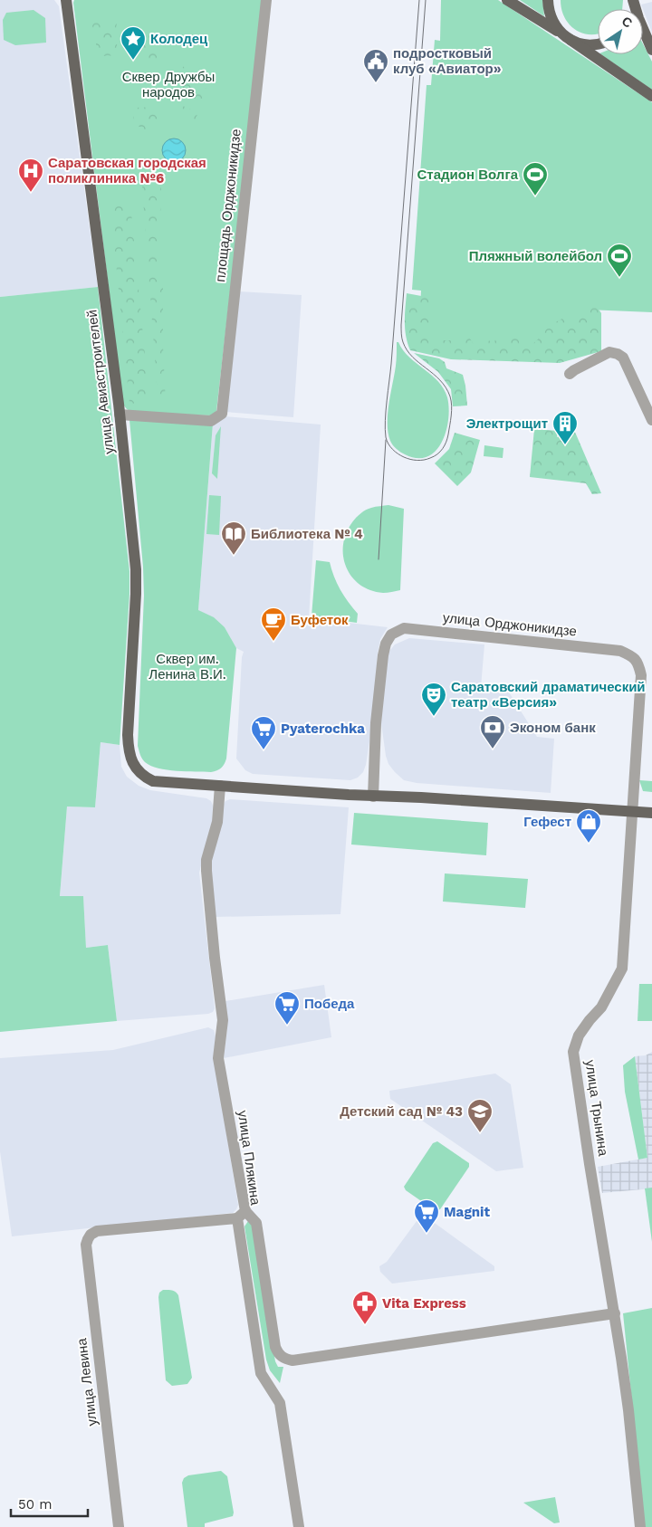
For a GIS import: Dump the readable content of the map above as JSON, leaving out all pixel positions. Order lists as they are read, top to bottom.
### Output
{
  "streets": {
    "main road": ["улица Авиастроителей"],
    "street": [
      "площадь Орджоникидзе",
      "улица Орджоникидзе",
      "улица Трынина",
      "улица Плякина",
      "улица Левина"
    ]
  },
  "crossings": [
    ["площадь Орджоникидзе", "улица Авиастроителей"],
    ["улица Авиастроителей", "улица Плякина"],
    ["улица Орджоникидзе", "улица Трынина"],
    ["улица Плякина", "улица Левина"]
  ],
  "parks": ["Сквер Дружбы народов", "Сквер им. Ленина В.И."],
  "places": {
    "place": ["Колодец"],
    "public building": ["подростковый клуб «Авиатор»"],
    "hospital": ["Саратовская городская поликлиника №6"],
    "sports": ["Стадион Волга", "Пляжный волейбол"],
    "building": ["Электрощит"],
    "library": ["Библиотека № 4"],
    "cafe": ["Буфеток"],
    "theatre": ["Саратовский драматический театр «Версия»"],
    "bank": ["Эконом банк"],
    "supermarket": ["Pyaterochka", "Победа", "Magnit"],
    "shop": ["Гефест"],
    "school or university": ["Детский сад № 43"],
    "pharmacy": ["Vita Express"]
  },
  "scale_bar": "50 m",
  "north": "top right"
}
